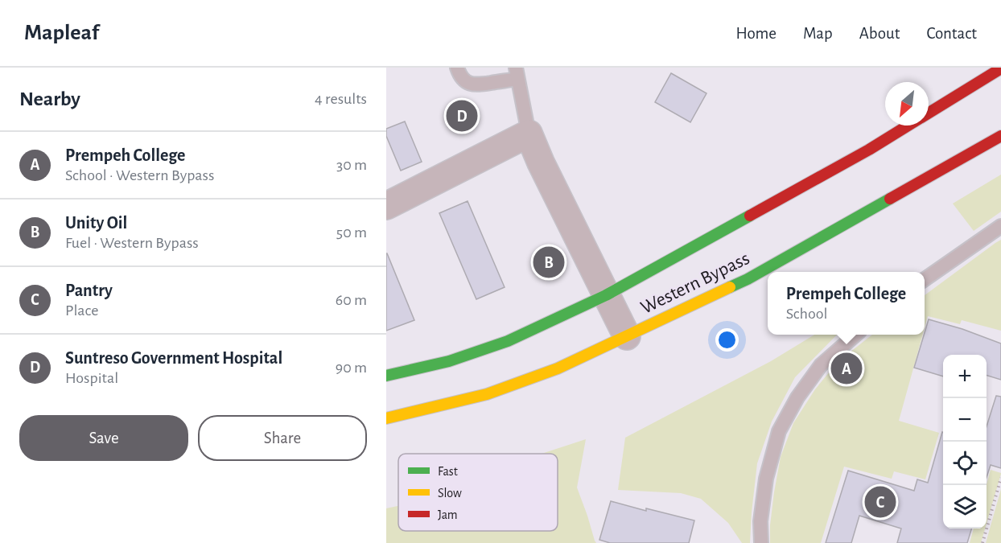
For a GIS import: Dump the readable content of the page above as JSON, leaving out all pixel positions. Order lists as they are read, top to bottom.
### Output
{
  "streets": {
    "highway": ["Western Bypass"]
  },
  "legend": ["Fast", "Slow", "Jam"],
  "north": "bottom left",
  "page": {
    "header": "Mapleaf",
    "nav": [
      "Home",
      "Map",
      "About",
      "Contact"
    ],
    "heading": ["Nearby", "4 results"],
    "pins": [
      "D",
      "B",
      "A",
      "C"
    ],
    "list": [
      {
        "mark": "A",
        "name": "Prempeh College",
        "note": "School · Western Bypass",
        "value": "30 m"
      },
      {
        "mark": "B",
        "name": "Unity Oil",
        "note": "Fuel · Western Bypass",
        "value": "50 m"
      },
      {
        "mark": "C",
        "name": "Pantry",
        "note": "Place",
        "value": "60 m"
      },
      {
        "mark": "D",
        "name": "Suntreso Government Hospital",
        "note": "Hospital",
        "value": "90 m"
      }
    ],
    "popup": ["Prempeh College", "School"],
    "map_buttons": ["+", "−"],
    "buttons": ["Save", "Share"]
  }
}
